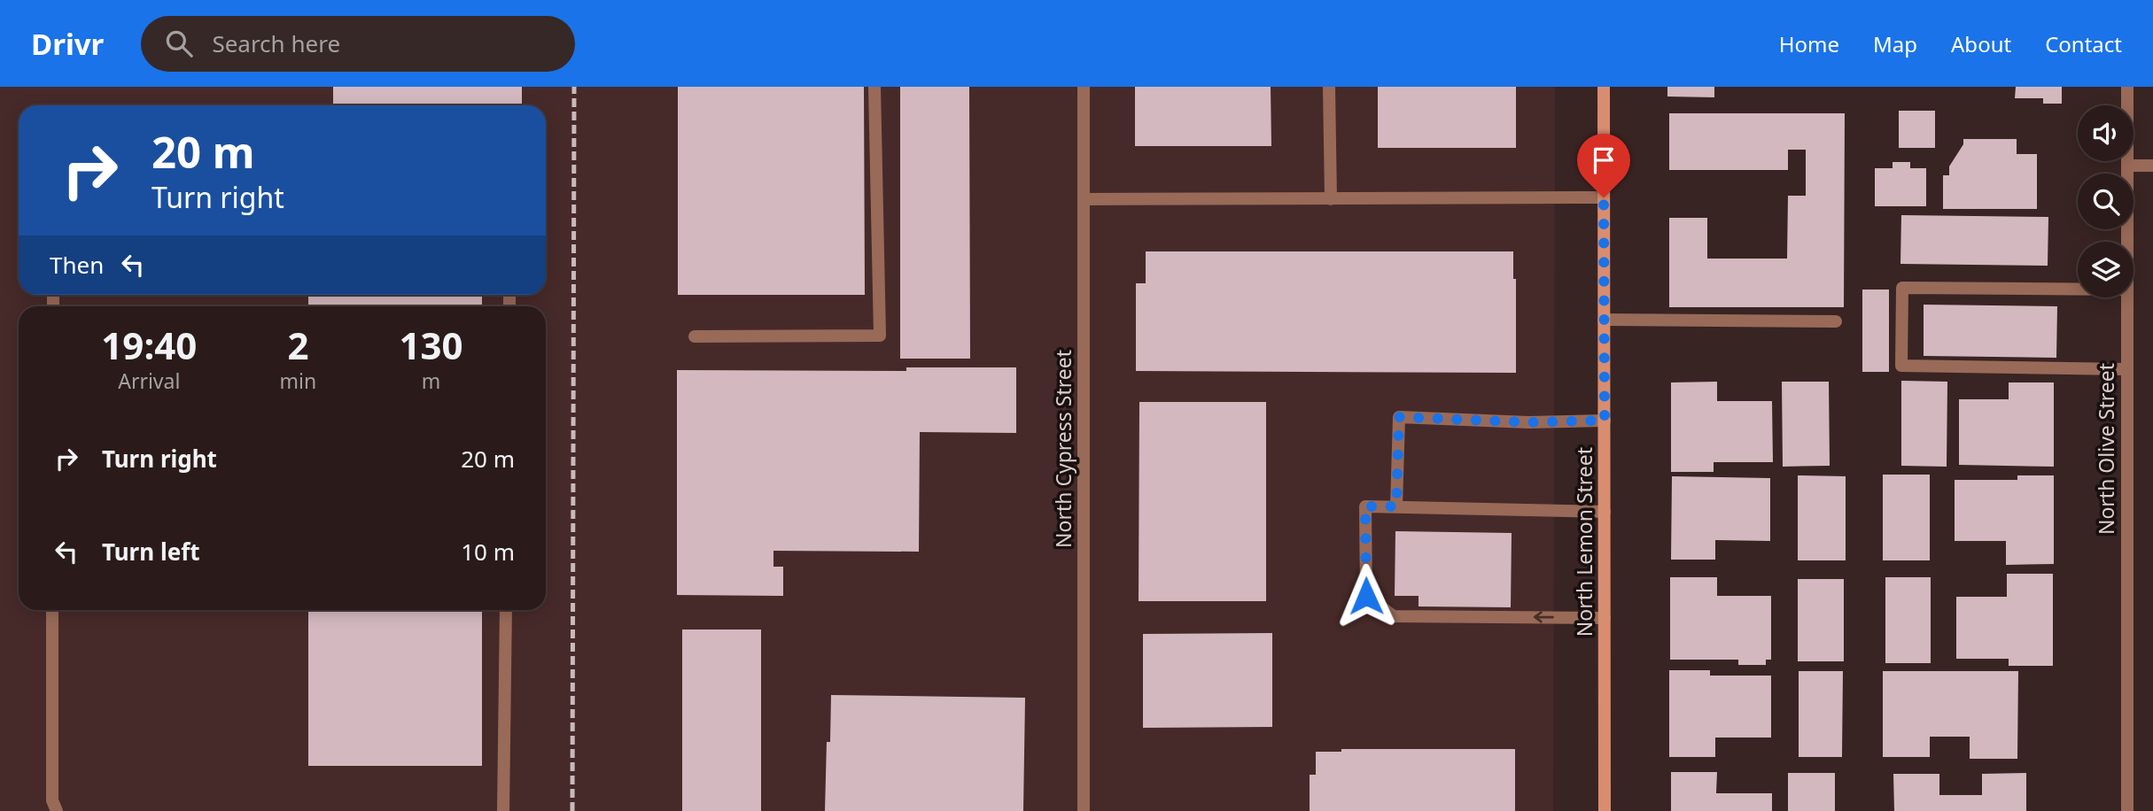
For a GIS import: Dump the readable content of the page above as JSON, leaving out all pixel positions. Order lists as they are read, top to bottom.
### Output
{
  "streets": {
    "street": ["North Cypress Street", "North Olive Street", "North Lemon Street"]
  },
  "page": {
    "header": "Drivr",
    "search": "Search here",
    "nav": [
      "Home",
      "Map",
      "About",
      "Contact"
    ],
    "turn": ["20 m", "Turn right"],
    "then": "Then",
    "eta": [
      "19:40",
      "Arrival",
      "2",
      "min",
      "130",
      "m"
    ],
    "list": [
      {
        "name": "Turn right",
        "value": "20 m"
      },
      {
        "name": "Turn left",
        "value": "10 m"
      }
    ]
  }
}
